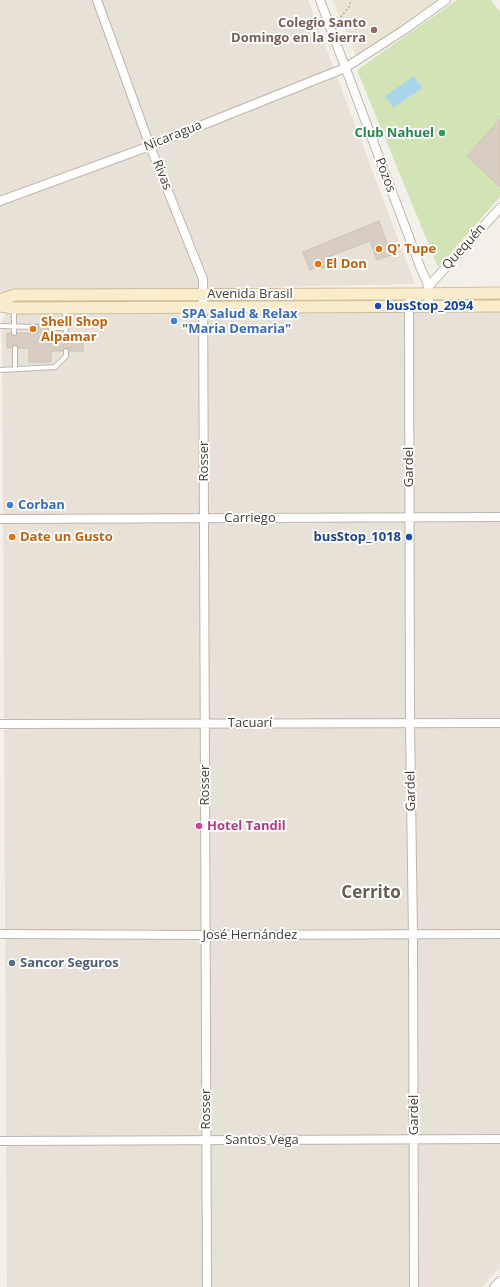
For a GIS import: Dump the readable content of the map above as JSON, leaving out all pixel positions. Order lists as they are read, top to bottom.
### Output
{
  "streets": {
    "main road": ["Avenida Brasil"],
    "street": [
      "Nicaragua",
      "Rivas",
      "Pozos",
      "Quequén",
      "Rosser",
      "Gardel",
      "Carriego",
      "Tacuarí",
      "José Hernández",
      "Santos Vega"
    ]
  },
  "crossings": [
    ["Nicaragua", "Rivas"],
    ["Nicaragua", "Pozos"],
    ["Rivas", "Avenida Brasil"],
    ["Rivas", "Rosser"],
    ["Pozos", "Quequén"],
    ["Pozos", "Avenida Brasil"],
    ["Quequén", "Avenida Brasil"],
    ["Avenida Brasil", "Rosser"],
    ["Avenida Brasil", "Gardel"],
    ["Rosser", "Carriego"],
    ["Rosser", "Tacuarí"],
    ["Rosser", "José Hernández"],
    ["Rosser", "Santos Vega"],
    ["Gardel", "Carriego"],
    ["Gardel", "Tacuarí"],
    ["Gardel", "José Hernández"],
    ["Gardel", "Santos Vega"]
  ],
  "districts": ["Cerrito"],
  "places": [
    "Colegio Santo Domingo en la Sierra",
    "Club Nahuel",
    "Q' Tupe",
    "El Don",
    "busStop_2094",
    "SPA Salud & Relax \"Maria Demaria\"",
    "Shell Shop Alpamar",
    "Corban",
    "Date un Gusto",
    "busStop_1018",
    "Hotel Tandil",
    "Sancor Seguros"
  ]
}
